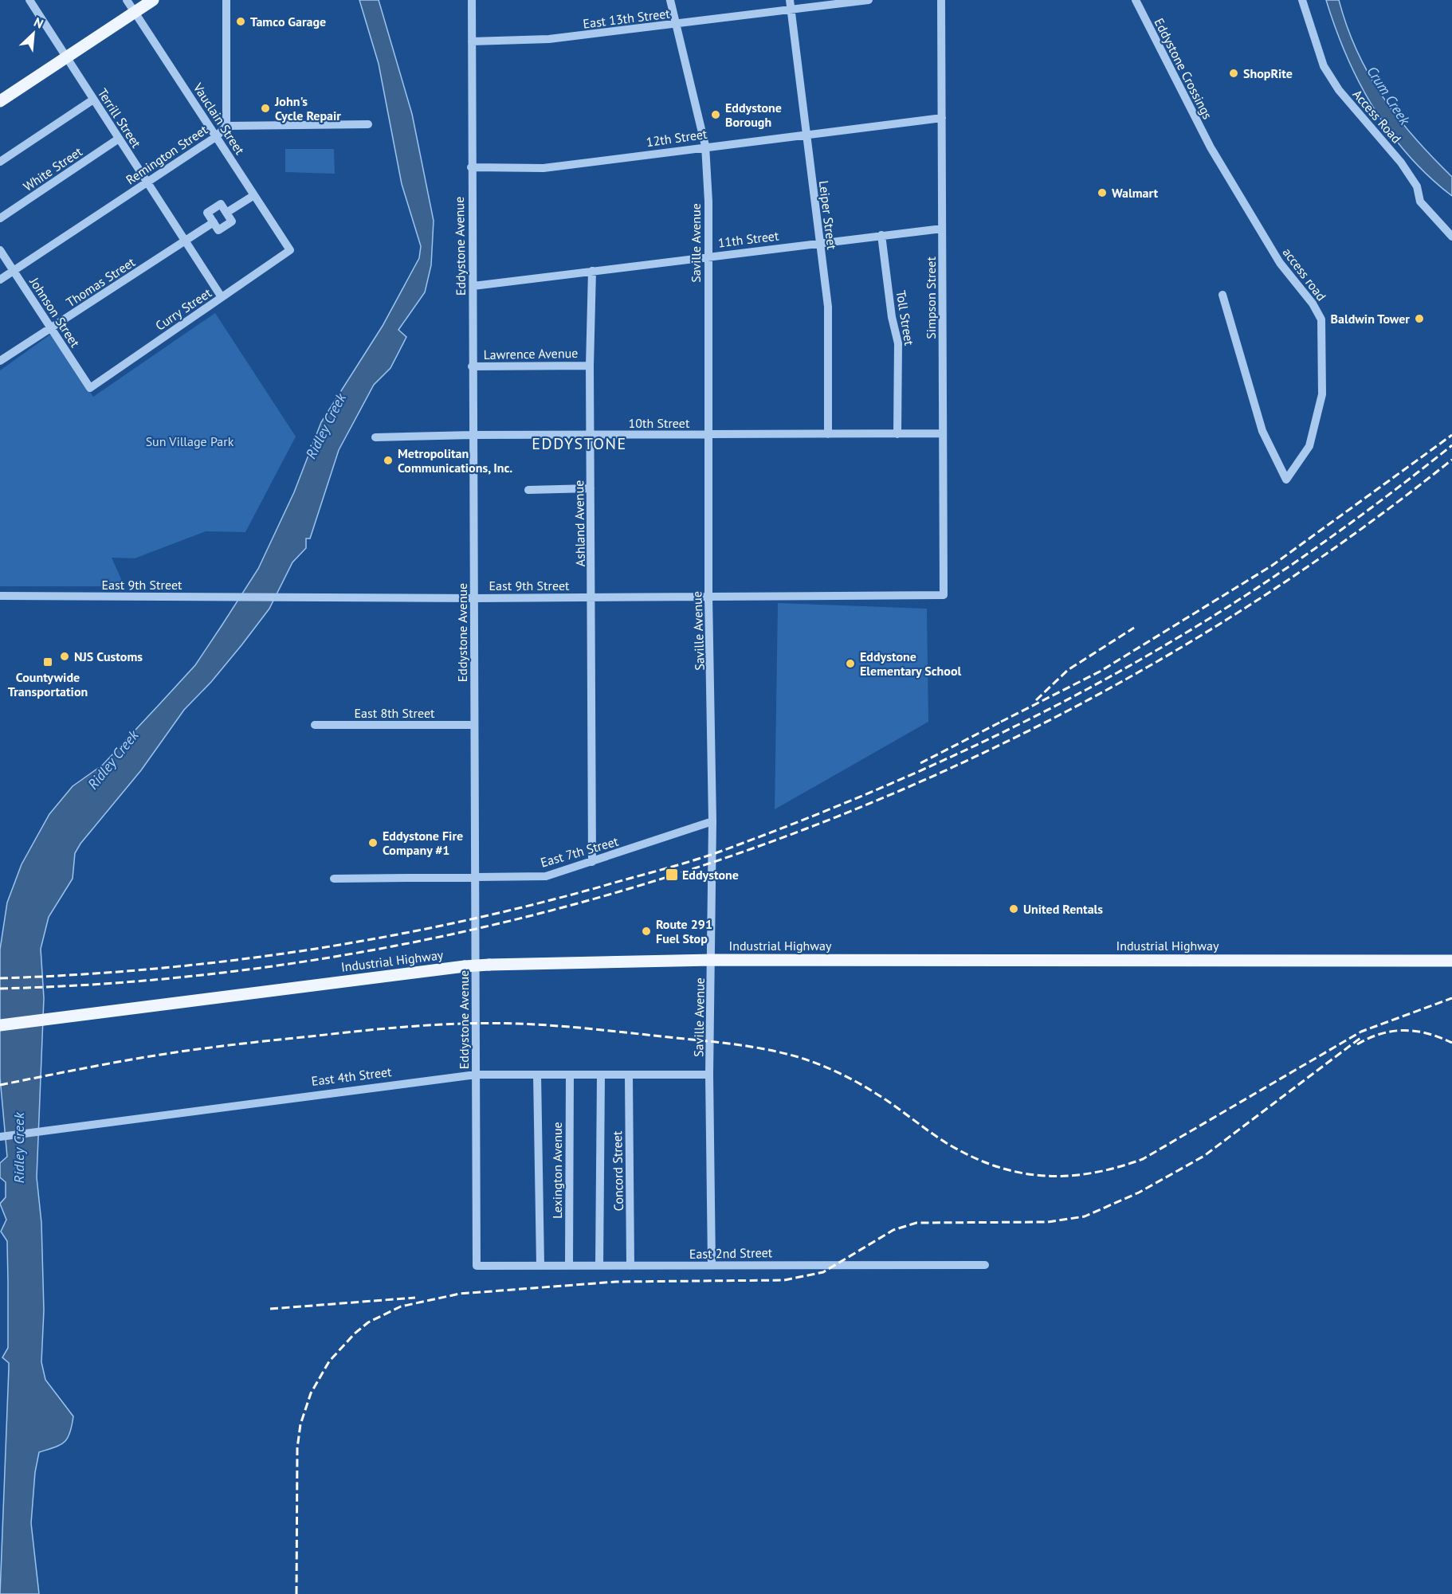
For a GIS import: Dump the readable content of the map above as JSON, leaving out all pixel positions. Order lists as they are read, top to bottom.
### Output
{
  "streets": {
    "main road": ["Industrial Highway"],
    "street": [
      "East 13th Street",
      "Eddystone Crossings",
      "Access Road",
      "Terrill Street",
      "Vauclain Street",
      "12th Street",
      "Remington Street",
      "White Street",
      "Leiper Street",
      "11th Street",
      "Saville Avenue",
      "Eddystone Avenue",
      "access road",
      "Thomas Street",
      "Simpson Street",
      "Curry Street",
      "Johnson Street",
      "Toll Street",
      "Lawrence Avenue",
      "10th Street",
      "Ashland Avenue",
      "East 9th Street",
      "East 8th Street",
      "East 7th Street",
      "East 4th Street",
      "Lexington Avenue",
      "Concord Street",
      "East 2nd Street"
    ]
  },
  "crossings": [
    ["East 13th Street", "Leiper Street"],
    ["East 13th Street", "Saville Avenue"],
    ["East 13th Street", "Eddystone Avenue"],
    ["Eddystone Crossings", "access road"],
    ["Terrill Street", "Remington Street"],
    ["Terrill Street", "White Street"],
    ["Terrill Street", "Thomas Street"],
    ["Terrill Street", "Curry Street"],
    ["Vauclain Street", "Remington Street"],
    ["Vauclain Street", "Curry Street"],
    ["12th Street", "Leiper Street"],
    ["12th Street", "Saville Avenue"],
    ["12th Street", "Eddystone Avenue"],
    ["12th Street", "Simpson Street"],
    ["Remington Street", "Johnson Street"],
    ["Leiper Street", "11th Street"],
    ["Leiper Street", "10th Street"],
    ["11th Street", "Saville Avenue"],
    ["11th Street", "Eddystone Avenue"],
    ["11th Street", "Simpson Street"],
    ["11th Street", "Toll Street"],
    ["11th Street", "Ashland Avenue"],
    ["Saville Avenue", "10th Street"],
    ["Saville Avenue", "East 9th Street"],
    ["Saville Avenue", "East 7th Street"],
    ["Saville Avenue", "Industrial Highway"],
    ["Saville Avenue", "East 4th Street"],
    ["Saville Avenue", "East 2nd Street"],
    ["Eddystone Avenue", "Lawrence Avenue"],
    ["Eddystone Avenue", "10th Street"],
    ["Eddystone Avenue", "East 9th Street"],
    ["Eddystone Avenue", "East 8th Street"],
    ["Eddystone Avenue", "East 7th Street"],
    ["Eddystone Avenue", "East 4th Street"],
    ["Eddystone Avenue", "East 2nd Street"],
    ["Thomas Street", "Johnson Street"],
    ["Simpson Street", "10th Street"],
    ["Simpson Street", "East 9th Street"],
    ["Curry Street", "Johnson Street"],
    ["Toll Street", "10th Street"],
    ["Lawrence Avenue", "Ashland Avenue"],
    ["10th Street", "Ashland Avenue"],
    ["Ashland Avenue", "East 9th Street"],
    ["Ashland Avenue", "East 7th Street"],
    ["East 4th Street", "Lexington Avenue"],
    ["East 4th Street", "Concord Street"],
    ["Lexington Avenue", "East 2nd Street"],
    ["Concord Street", "East 2nd Street"]
  ],
  "districts": ["EDDYSTONE"],
  "water": ["Crum Creek", "Ridley Creek"],
  "parks": ["Sun Village Park"],
  "places": {
    "other": [
      "Tamco Garage",
      "ShopRite",
      "John's Cycle Repair",
      "Eddystone Borough",
      "Walmart",
      "Baldwin Tower",
      "Metropolitan Communications, Inc.",
      "NJS Customs",
      "Eddystone Elementary School",
      "Eddystone Fire Company #1",
      "United Rentals",
      "Route 291 Fuel Stop"
    ],
    "transit": ["Countywide Transportation", "Eddystone"]
  },
  "north": "top right"
}
